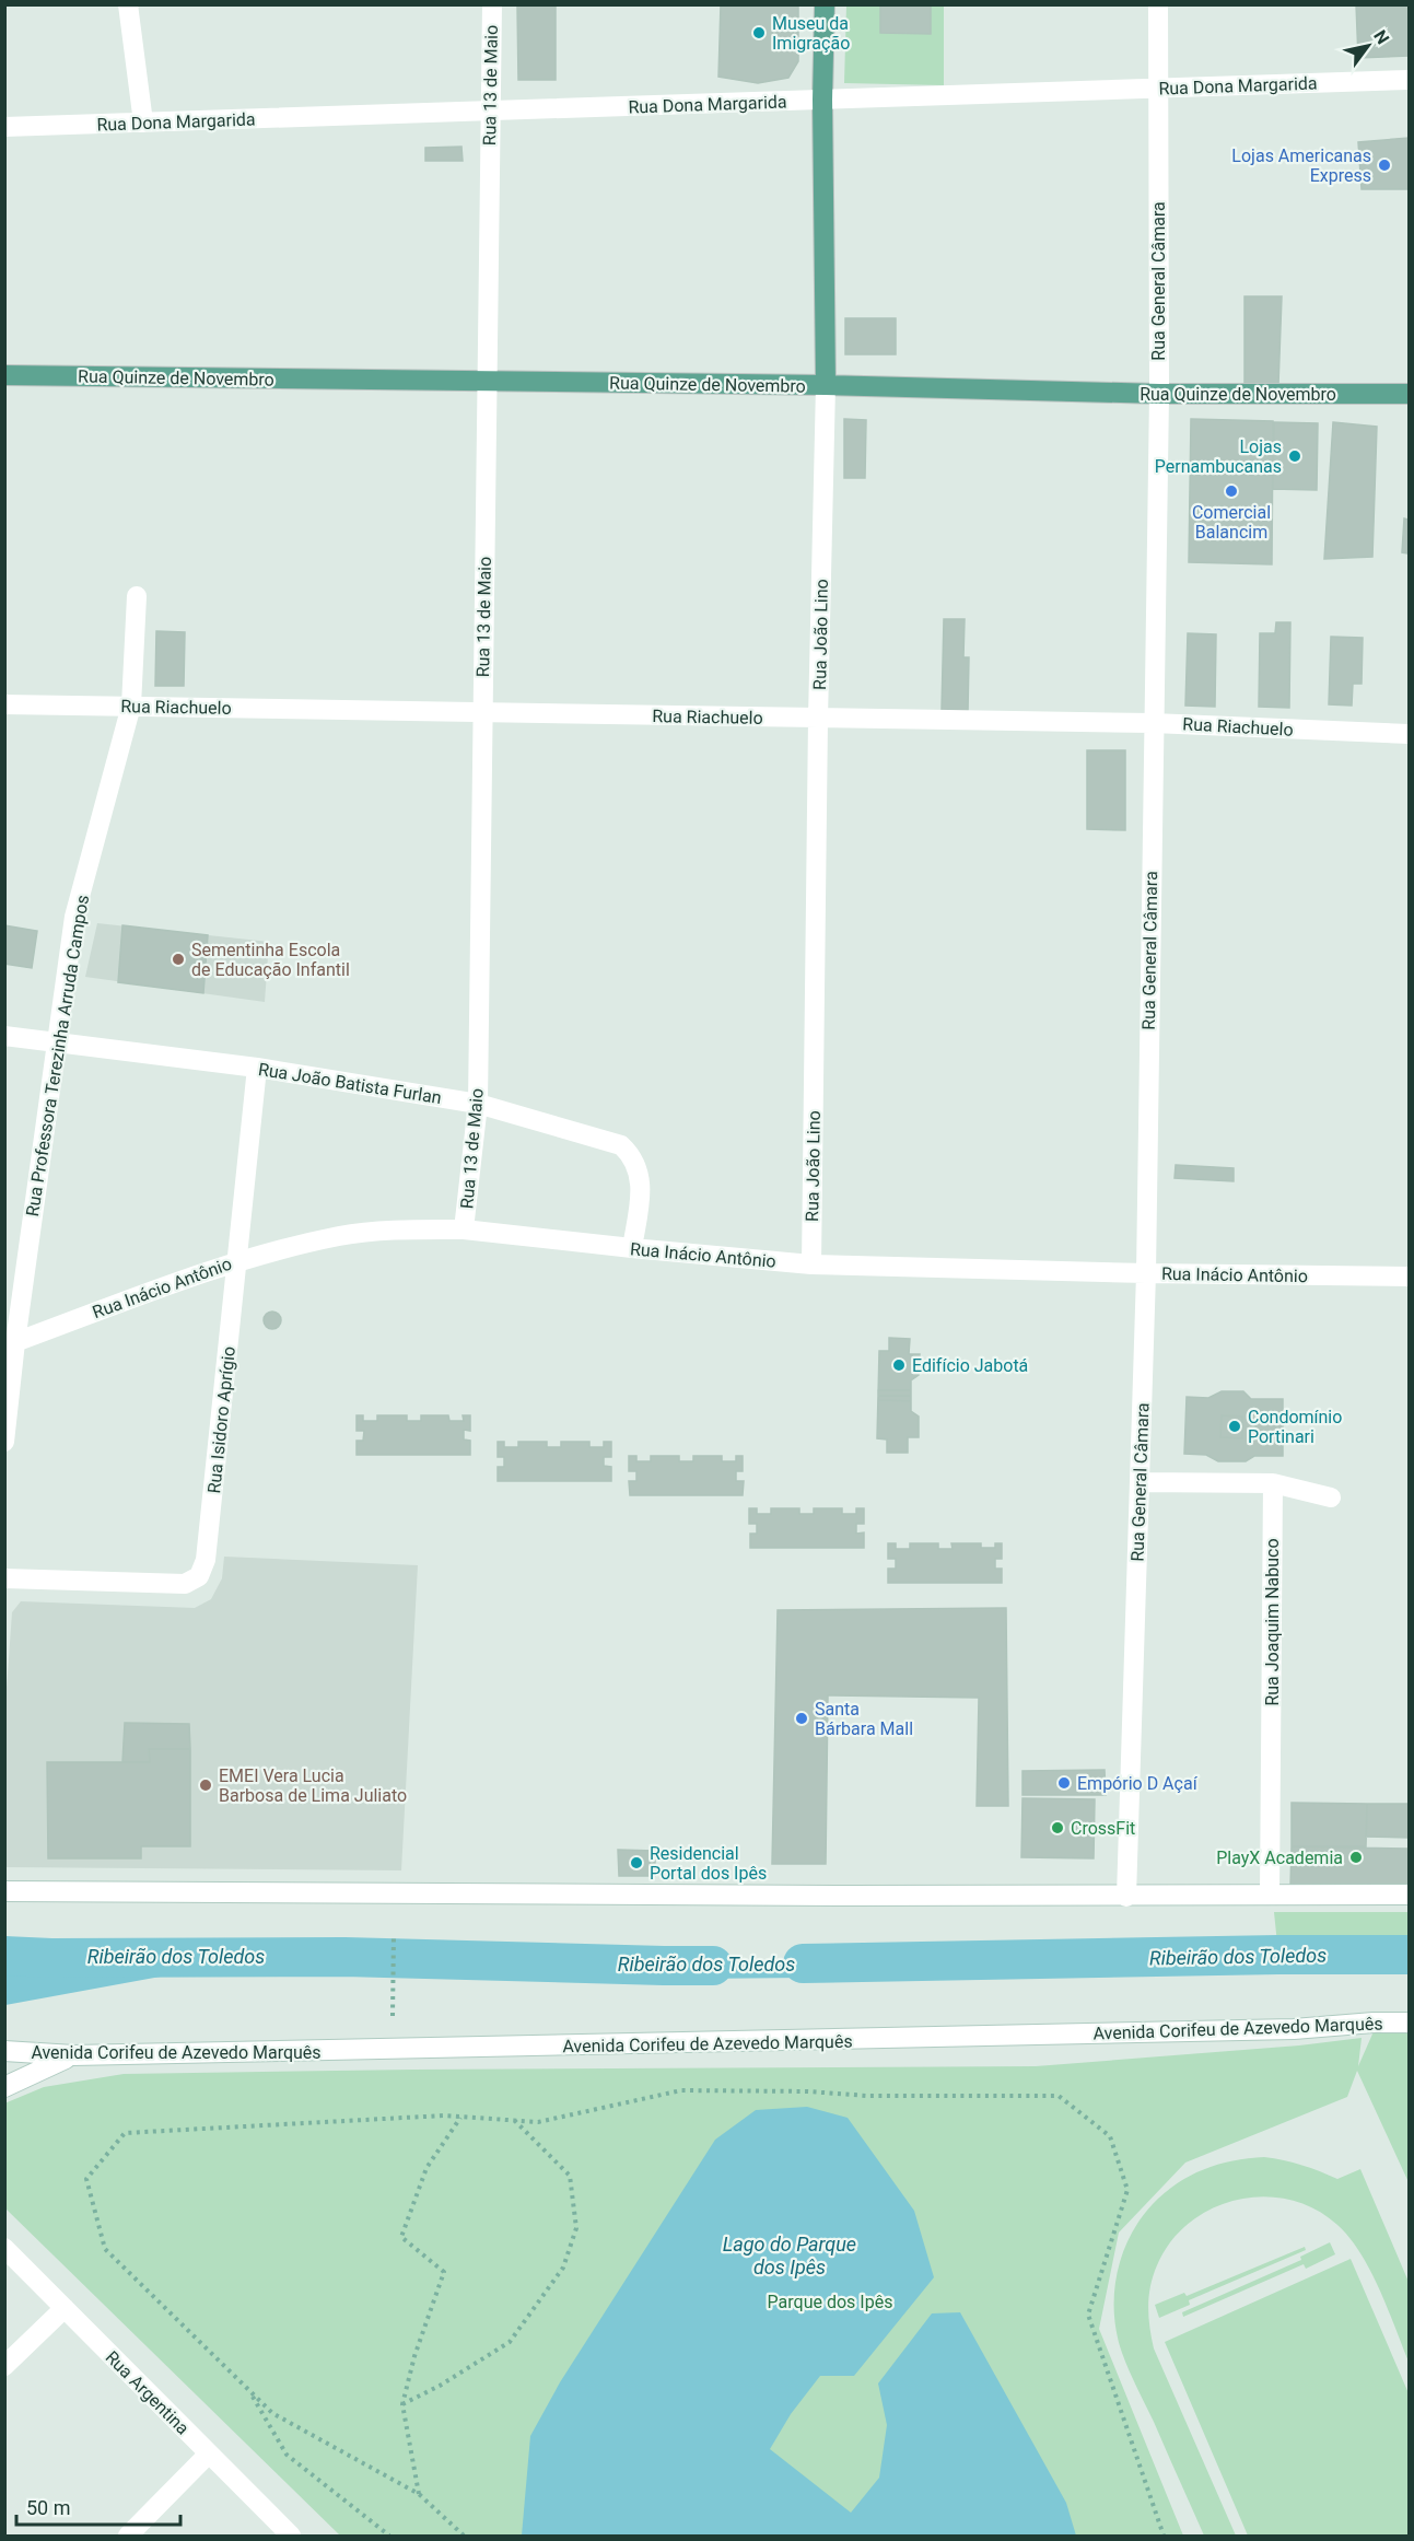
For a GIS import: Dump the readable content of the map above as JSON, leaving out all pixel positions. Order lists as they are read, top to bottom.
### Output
{
  "streets": {
    "main road": ["Rua Quinze de Novembro", "Rua João Lino"],
    "street": [
      "Rua 13 de Maio",
      "Rua Dona Margarida",
      "Rua General Câmara",
      "Rua Riachuelo",
      "Rua Professora Terezinha Arruda Campos",
      "Rua João Batista Furlan",
      "Rua Inácio Antônio",
      "Rua Isidoro Aprígio",
      "Rua Joaquim Nabuco",
      "Avenida Corifeu de Azevedo Marquês",
      "Rua Argentina"
    ]
  },
  "crossings": [
    ["Rua 13 de Maio", "Rua Dona Margarida"],
    ["Rua 13 de Maio", "Rua Quinze de Novembro"],
    ["Rua 13 de Maio", "Rua Riachuelo"],
    ["Rua 13 de Maio", "Rua João Batista Furlan"],
    ["Rua 13 de Maio", "Rua Inácio Antônio"],
    ["Rua Dona Margarida", "Rua General Câmara"],
    ["Rua Dona Margarida", "Rua João Lino"],
    ["Rua General Câmara", "Rua Quinze de Novembro"],
    ["Rua General Câmara", "Rua Riachuelo"],
    ["Rua General Câmara", "Rua Inácio Antônio"],
    ["Rua Quinze de Novembro", "Rua João Lino"],
    ["Rua João Lino", "Rua Riachuelo"],
    ["Rua João Lino", "Rua Inácio Antônio"],
    ["Rua Riachuelo", "Rua Professora Terezinha Arruda Campos"],
    ["Rua Professora Terezinha Arruda Campos", "Rua João Batista Furlan"],
    ["Rua Professora Terezinha Arruda Campos", "Rua Inácio Antônio"],
    ["Rua João Batista Furlan", "Rua Inácio Antônio"],
    ["Rua João Batista Furlan", "Rua Isidoro Aprígio"],
    ["Rua Inácio Antônio", "Rua Isidoro Aprígio"]
  ],
  "water": ["Ribeirão dos Toledos", "Lago do Parque dos Ipês"],
  "parks": ["Parque dos Ipês"],
  "places": [
    "Museu da Imigração",
    "Lojas Americanas Express",
    "Lojas Pernambucanas",
    "Comercial Balancim",
    "Sementinha Escola de Educação Infantil",
    "Edifício Jabotá",
    "Condomínio Portinari",
    "Santa Bárbara Mall",
    "Empório D Açaí",
    "EMEI Vera Lucia Barbosa de Lima Juliato",
    "CrossFit",
    "PlayX Academia",
    "Residencial Portal dos Ipês"
  ],
  "scale_bar": "50 m",
  "north": "top right"
}
